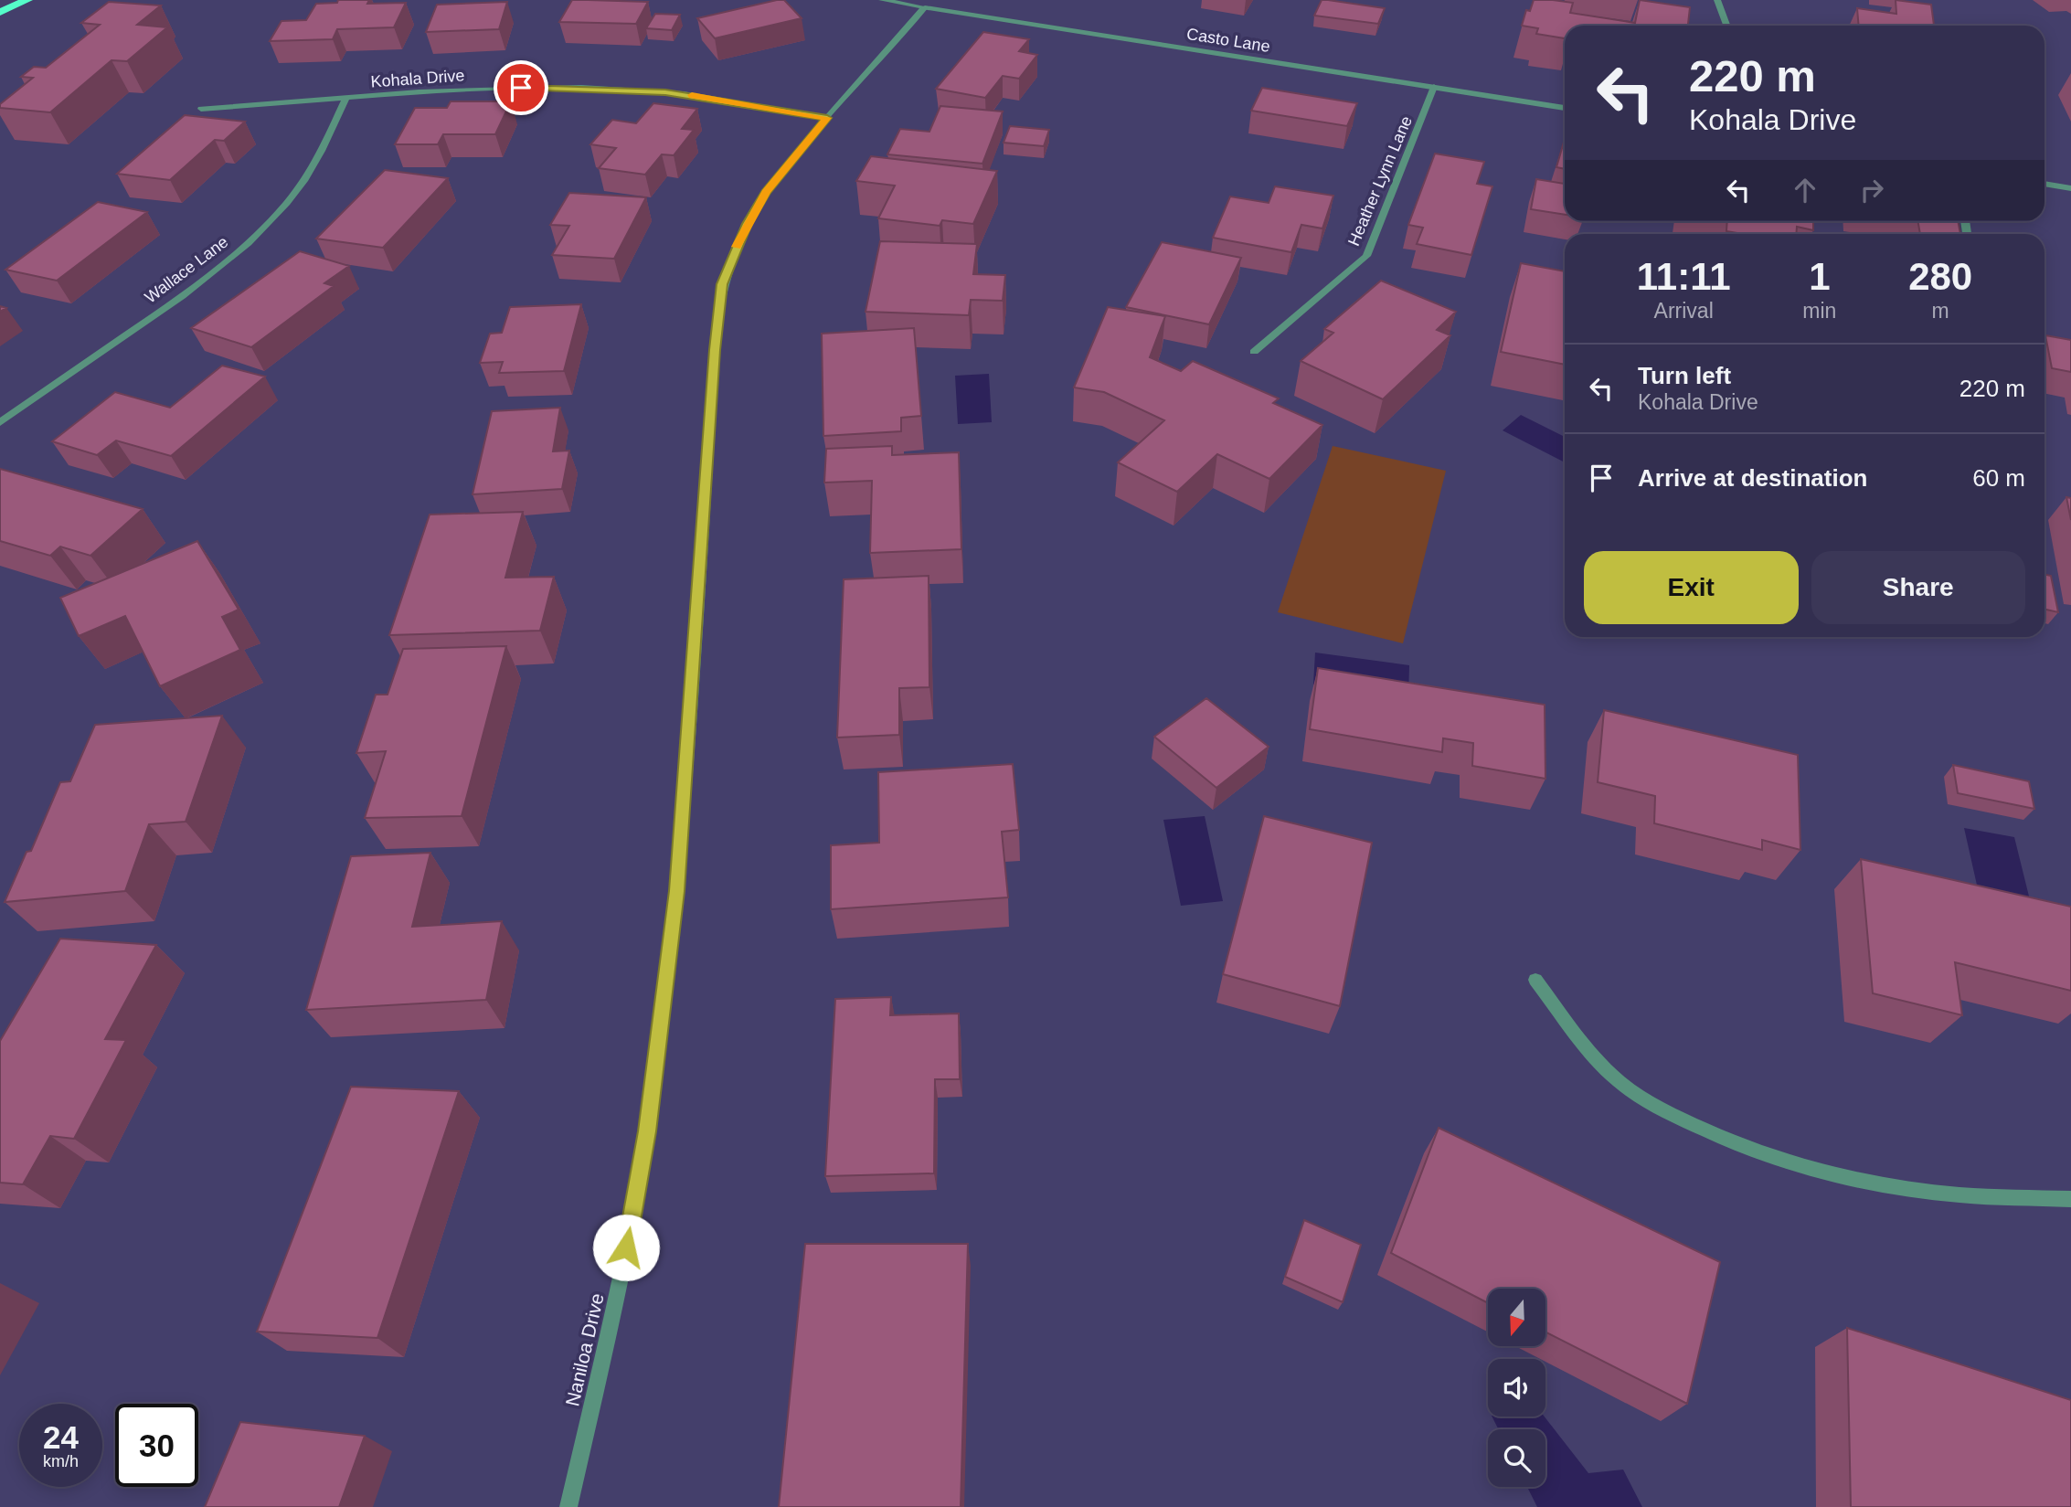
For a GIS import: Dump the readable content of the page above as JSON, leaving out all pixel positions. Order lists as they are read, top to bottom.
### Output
{
  "streets": {
    "street": [
      "Casto Lane",
      "Kohala Drive",
      "Heather Lynn Lane",
      "Wallace Lane",
      "Naniloa Drive"
    ]
  },
  "crossings": [
    ["Casto Lane", "Heather Lynn Lane"],
    ["Casto Lane", "Naniloa Drive"],
    ["Kohala Drive", "Wallace Lane"],
    ["Kohala Drive", "Naniloa Drive"]
  ],
  "north": "bottom",
  "page": {
    "turn": ["220 m", "Kohala Drive"],
    "eta": [
      "11:11",
      "Arrival",
      "1",
      "min",
      "280",
      "m"
    ],
    "list": [
      {
        "name": "Turn left",
        "note": "Kohala Drive",
        "value": "220 m"
      },
      {
        "name": "Arrive at destination",
        "value": "60 m"
      }
    ],
    "buttons": ["Exit", "Share"],
    "speed": "24 km/h",
    "limit": "30"
  }
}
